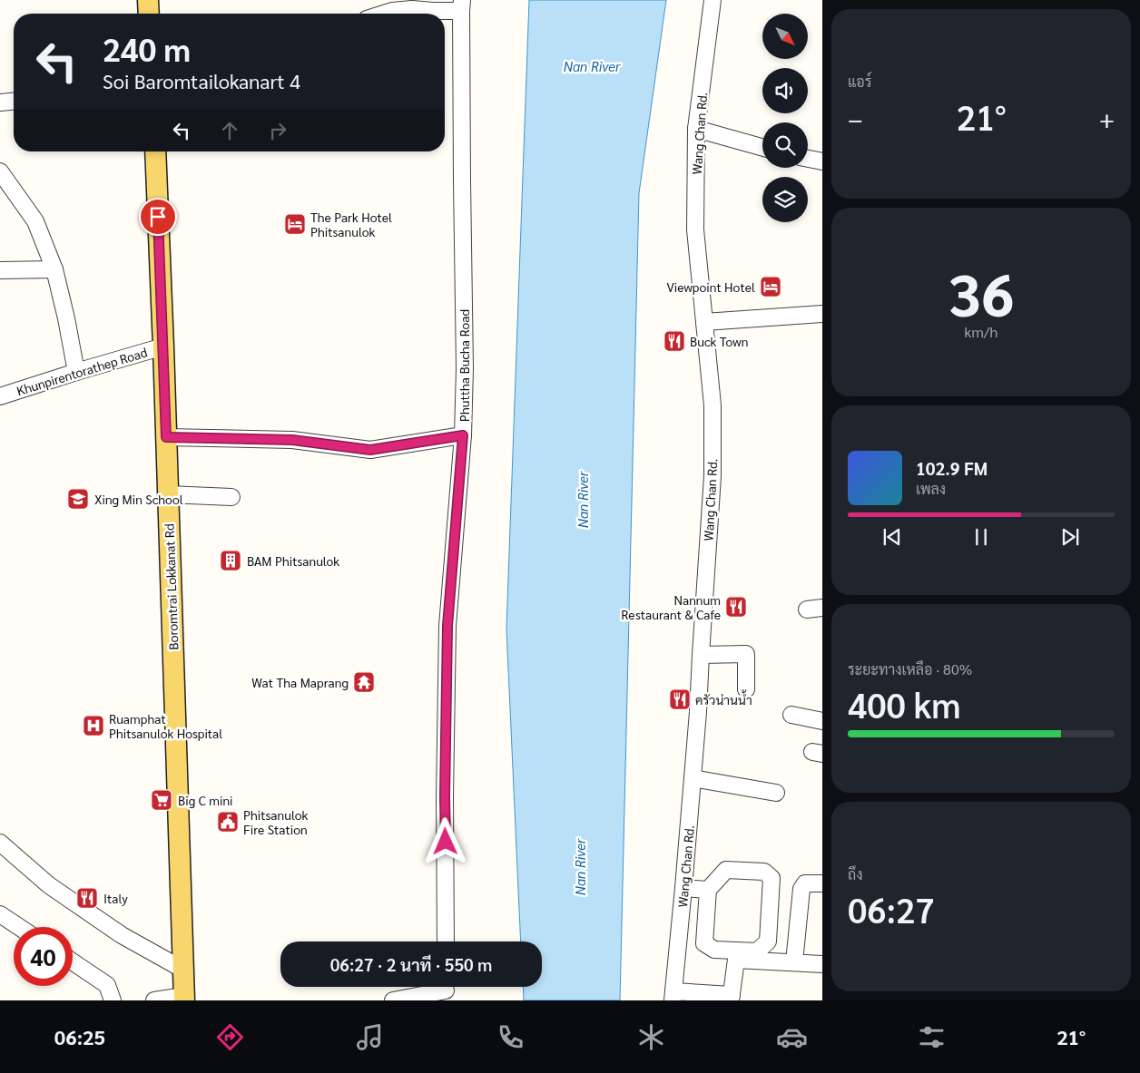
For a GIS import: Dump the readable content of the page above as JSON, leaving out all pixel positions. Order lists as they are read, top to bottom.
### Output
{
  "streets": {
    "main road": ["Boromtrai Lokkanat Rd"],
    "street": ["Wang Chan Rd.", "Phuttha Bucha Road", "Khunpirentorathep Road"]
  },
  "crossings": [
    ["Khunpirentorathep Road", "Boromtrai Lokkanat Rd"]
  ],
  "water": ["Nan River"],
  "places": {
    "hotel": ["The Park Hotel Phitsanulok", "Viewpoint Hotel"],
    "restaurant": [
      "Buck Town",
      "Nannum Restaurant & Cafe",
      "ครัวน่านน้ำ",
      "Italy"
    ],
    "school or university": ["Xing Min School"],
    "building": ["BAM Phitsanulok"],
    "temple": ["Wat Tha Maprang"],
    "hospital": ["Ruamphat Phitsanulok Hospital"],
    "supermarket": ["Big C mini"],
    "public building": ["Phitsanulok Fire Station"]
  },
  "north": "bottom right",
  "page": {
    "tile": [
      "แอร์",
      ["36", "km/h"],
      ["ระยะทางเหลือ · 80%", "400 km"],
      ["ถึง", "06:27"]
    ],
    "turn": ["240 m", "Soi Baromtailokanart 4"],
    "heat": ["−", "21°", "+"],
    "song": ["102.9 FM", "เพลง"],
    "limit": "40",
    "trip": "06:27 · 2 นาที · 550 m",
    "tabs": ["06:25", "21°"]
  }
}
